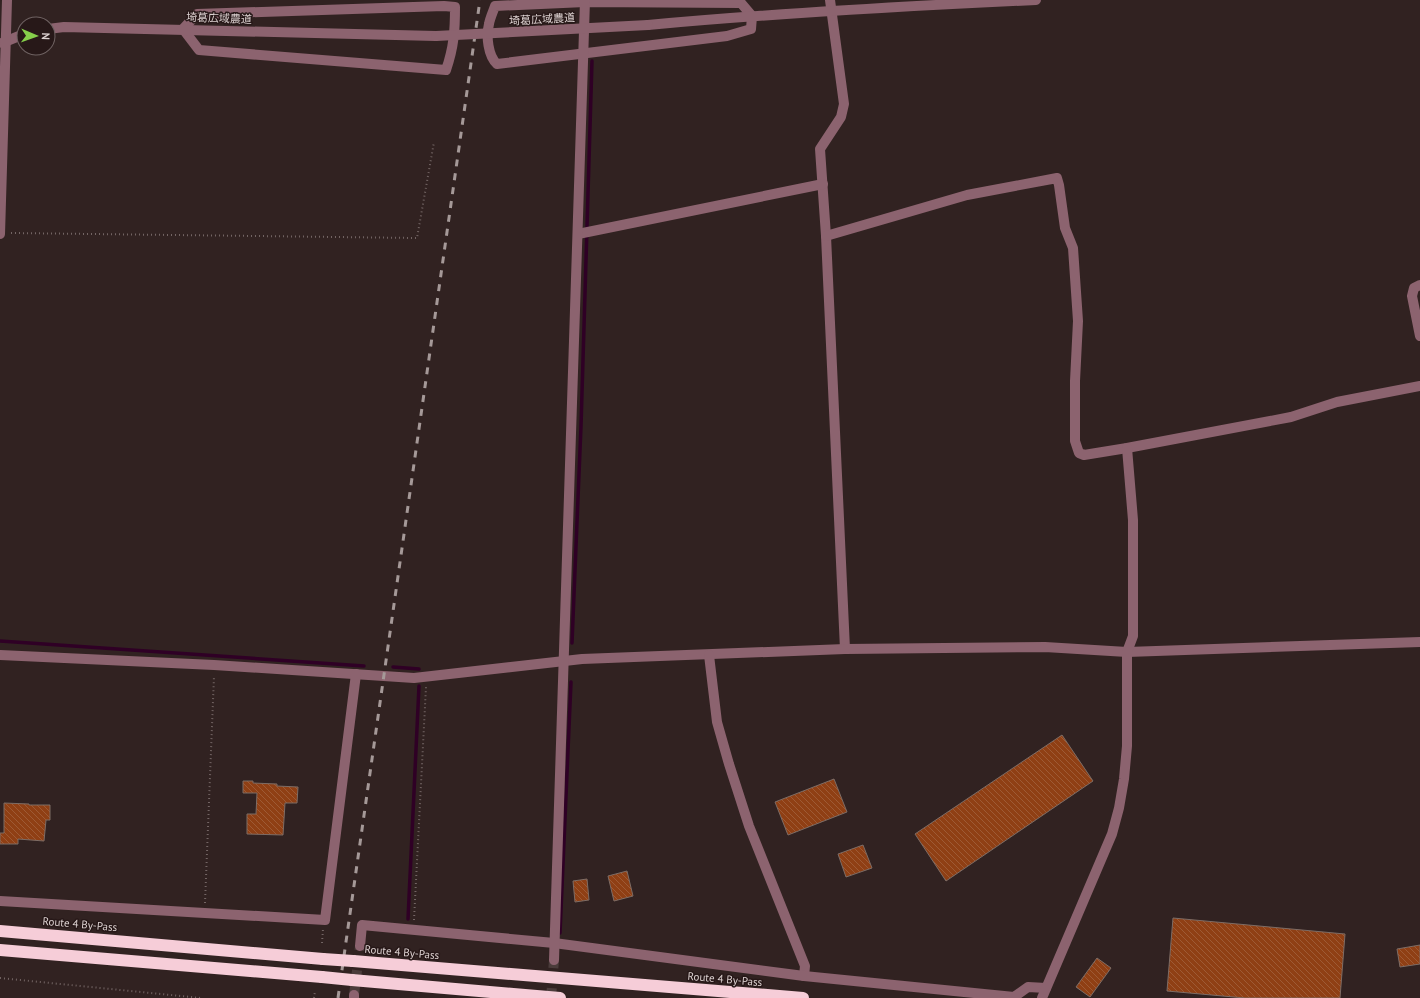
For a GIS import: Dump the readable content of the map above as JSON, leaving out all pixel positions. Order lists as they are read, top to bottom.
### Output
{
  "streets": {
    "highway": ["Route 4 By-Pass"],
    "street": ["埼葛広域農道"]
  },
  "north": "right"
}
